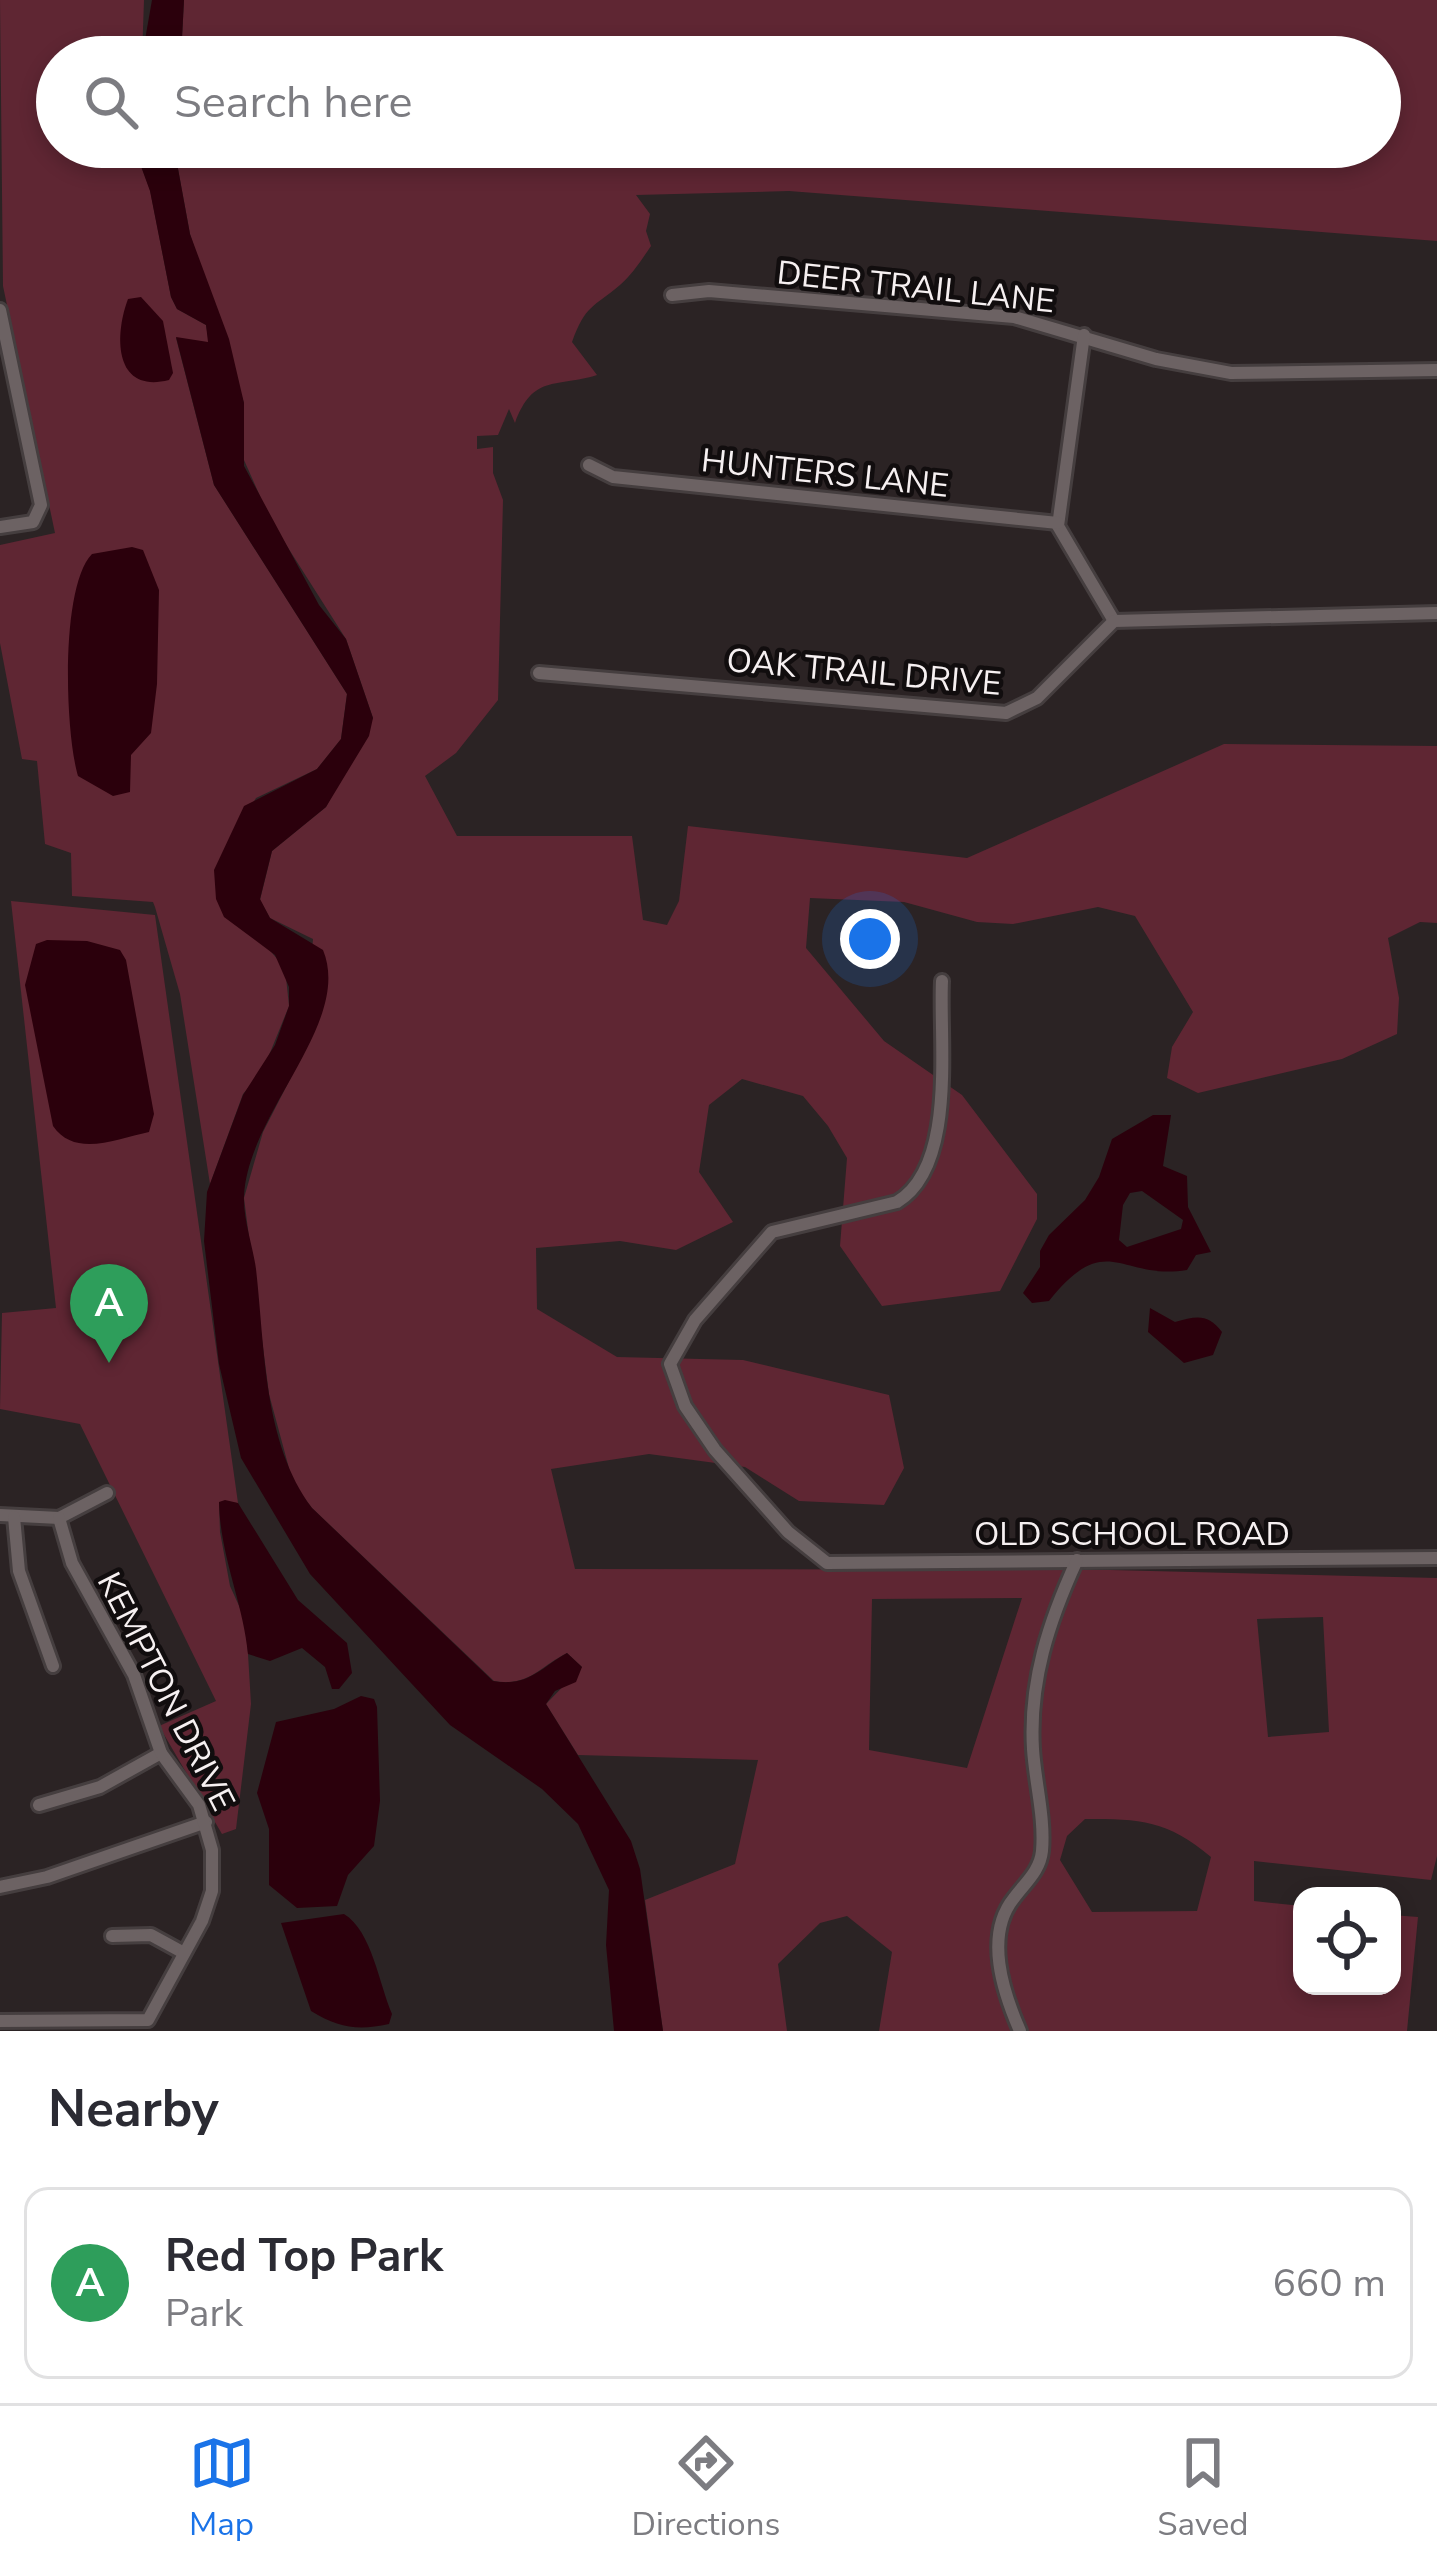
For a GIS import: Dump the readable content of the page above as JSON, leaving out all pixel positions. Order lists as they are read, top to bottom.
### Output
{
  "streets": {
    "street": [
      "DEER TRAIL LANE",
      "HUNTERS LANE",
      "OAK TRAIL DRIVE",
      "OLD SCHOOL ROAD",
      "KEMPTON DRIVE"
    ]
  },
  "page": {
    "search": "Search here",
    "pins": "A",
    "heading": "Nearby",
    "list": [
      {
        "mark": "A",
        "name": "Red Top Park",
        "note": "Park",
        "value": "660 m"
      }
    ],
    "nav": ["Map", "Directions", "Saved"]
  }
}
